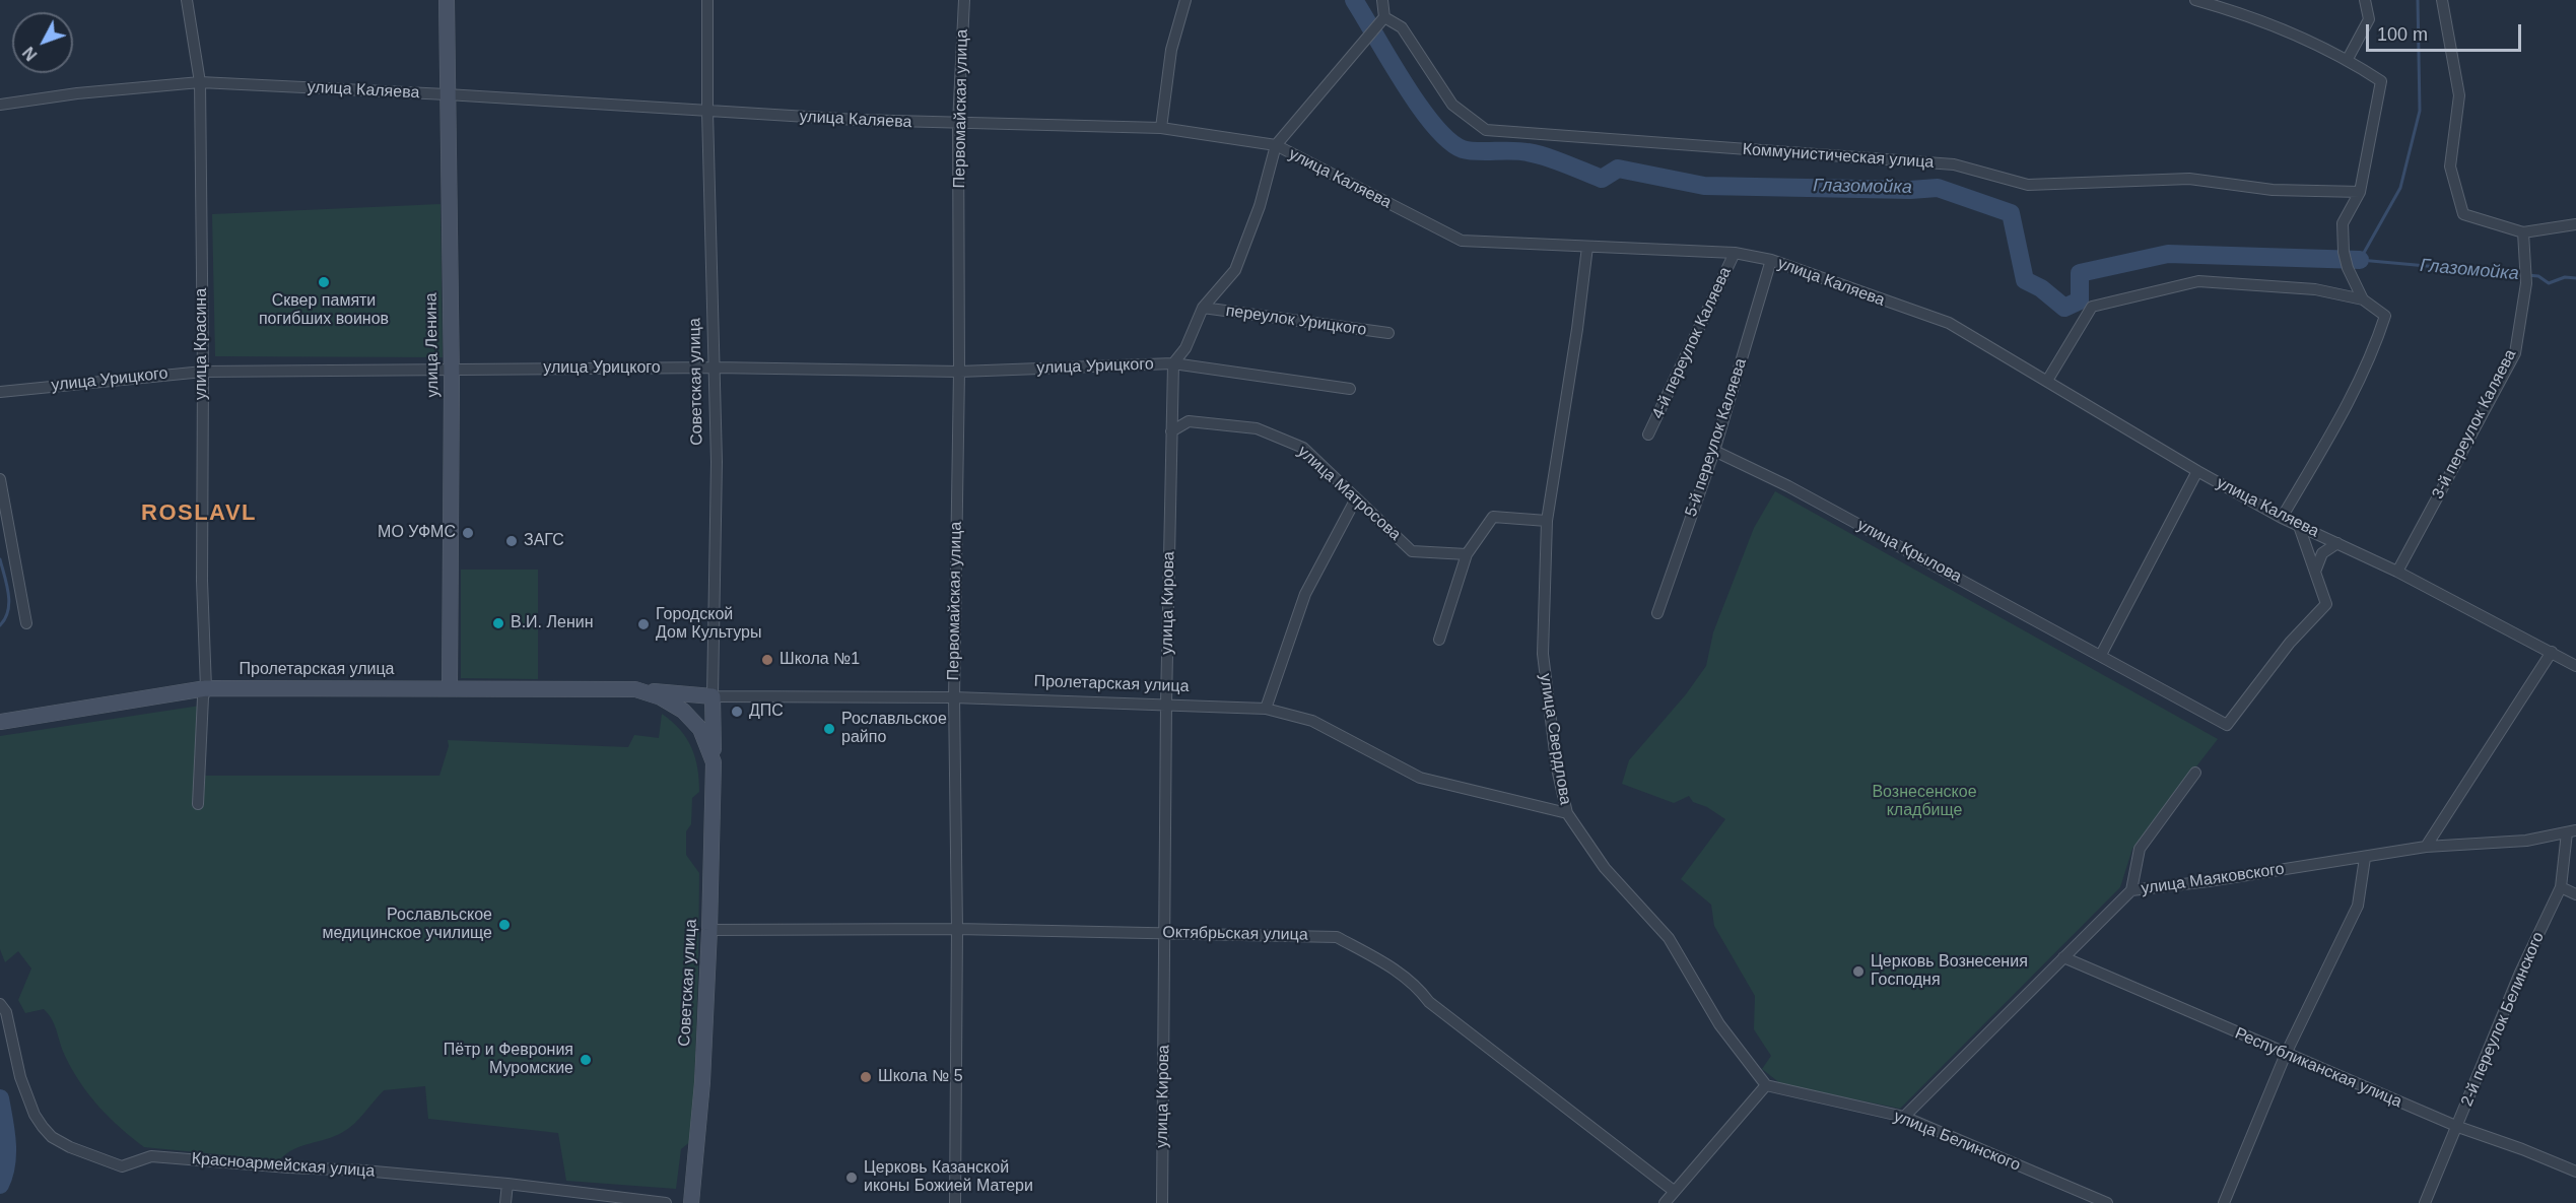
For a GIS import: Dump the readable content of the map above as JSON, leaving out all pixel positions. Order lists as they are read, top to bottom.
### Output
{
  "streets": {
    "main road": ["улица Ленина", "Советская улица", "Пролетарская улица"],
    "street": [
      "улица Каляева",
      "Первомайская улица",
      "Коммунистическая улица",
      "переулок Урицкого",
      "4-й переулок Каляева",
      "улица Красина",
      "улица Урицкого",
      "3-й переулок Каляева",
      "5-й переулок Каляева",
      "улица Матросова",
      "улица Крылова",
      "улица Кирова",
      "улица Свердлова",
      "улица Маяковского",
      "Октябрьская улица",
      "2-й переулок Белинского",
      "Республиканская улица",
      "улица Белинского",
      "Красноармейская улица"
    ]
  },
  "crossings": [
    ["улица Каляева", "Первомайская улица"],
    ["улица Каляева", "4-й переулок Каляева"],
    ["улица Каляева", "улица Красина"],
    ["улица Каляева", "улица Ленина"],
    ["улица Каляева", "Советская улица"],
    ["улица Каляева", "3-й переулок Каляева"],
    ["улица Каляева", "5-й переулок Каляева"],
    ["улица Каляева", "улица Крылова"],
    ["улица Каляева", "улица Свердлова"],
    ["Первомайская улица", "улица Урицкого"],
    ["Первомайская улица", "Пролетарская улица"],
    ["Первомайская улица", "Октябрьская улица"],
    ["улица Красина", "улица Урицкого"],
    ["улица Красина", "Пролетарская улица"],
    ["улица Ленина", "улица Урицкого"],
    ["улица Ленина", "Пролетарская улица"],
    ["улица Урицкого", "Советская улица"],
    ["улица Урицкого", "улица Кирова"],
    ["Советская улица", "Пролетарская улица"],
    ["Советская улица", "Октябрьская улица"],
    ["5-й переулок Каляева", "улица Крылова"],
    ["улица Матросова", "улица Кирова"],
    ["улица Кирова", "Пролетарская улица"],
    ["улица Кирова", "Октябрьская улица"],
    ["Пролетарская улица", "улица Свердлова"],
    ["улица Свердлова", "улица Белинского"],
    ["улица Маяковского", "2-й переулок Белинского"],
    ["улица Маяковского", "Республиканская улица"],
    ["улица Маяковского", "улица Белинского"],
    ["2-й переулок Белинского", "Республиканская улица"]
  ],
  "districts": ["ROSLAVL"],
  "water": ["Глазомойка"],
  "parks": ["Вознесенское кладбище"],
  "places": [
    "Сквер памяти погибших воинов",
    "МО УФМС",
    "ЗАГС",
    "В.И. Ленин",
    "Городской Дом Культуры",
    "Школа №1",
    "ДПС",
    "Рославльское райпо",
    "Рославльское медицинское училище",
    "Церковь Вознесения Господня",
    "Пётр и Феврония Муромские",
    "Школа № 5",
    "Церковь Казанской иконы Божией Матери"
  ],
  "scale_bar": "100 m",
  "north": "bottom left"
}
